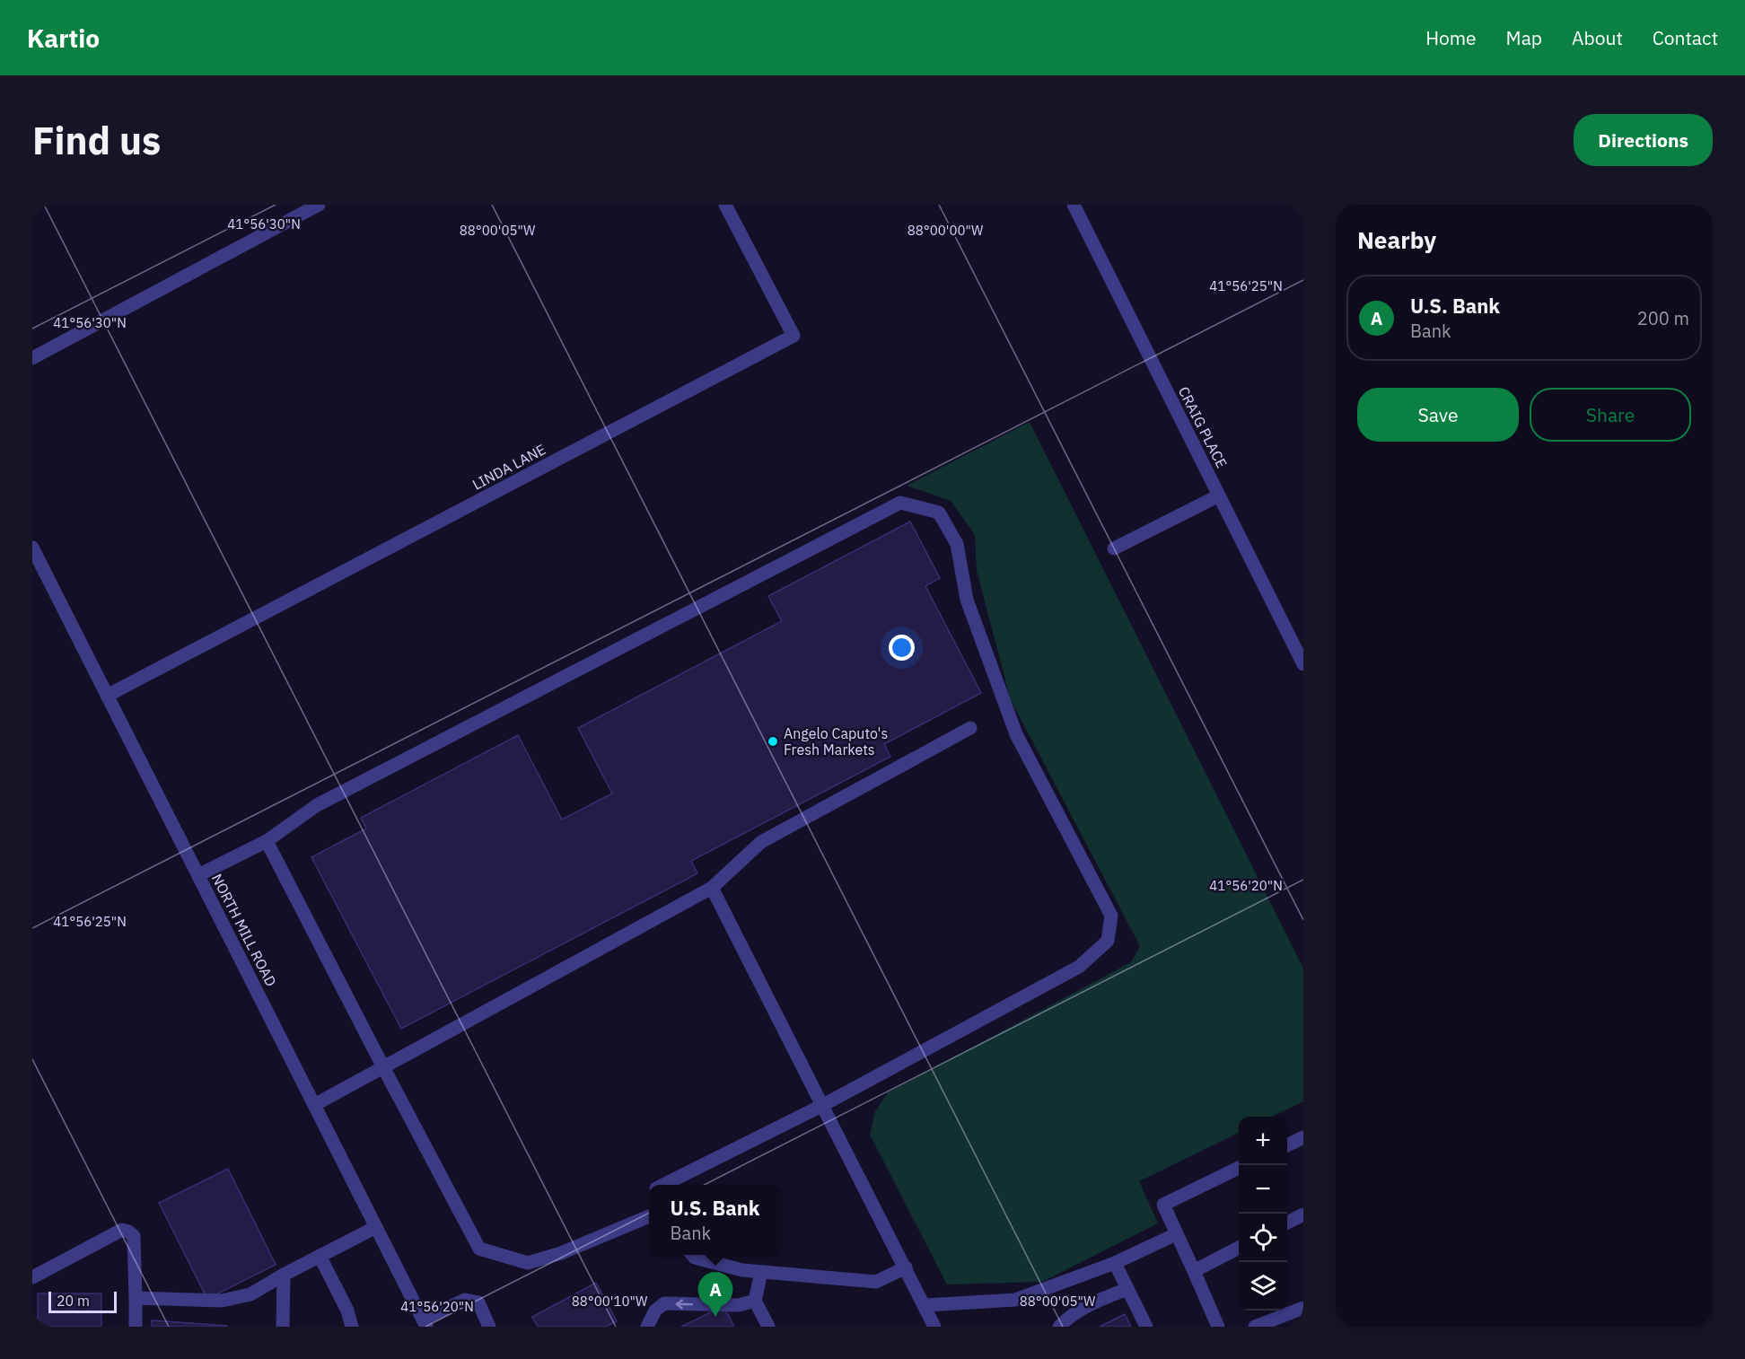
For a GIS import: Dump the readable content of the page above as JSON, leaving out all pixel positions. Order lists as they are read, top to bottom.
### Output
{
  "streets": {
    "street": ["CRAIG PLACE", "LINDA LANE", "NORTH MILL ROAD"]
  },
  "crossings": [
    ["LINDA LANE", "NORTH MILL ROAD"]
  ],
  "places": ["Angelo Caputo's Fresh Markets"],
  "scale_bar": "20 m",
  "page": {
    "header": "Kartio",
    "nav": [
      "Home",
      "Map",
      "About",
      "Contact"
    ],
    "buttons": [
      "Directions",
      ["Save", "Share"]
    ],
    "title": "Find us",
    "heading": "Nearby",
    "list": [
      {
        "mark": "A",
        "name": "U.S. Bank",
        "note": "Bank",
        "value": "200 m"
      }
    ],
    "map_buttons": ["+", "−"],
    "popup": ["U.S. Bank", "Bank"],
    "pins": "A",
    "scale": "20 m"
  },
  "coordinates": [
    "41°56'30\"N",
    "88°00'05\"W",
    "88°00'00\"W",
    "41°56'25\"N",
    "41°56'20\"N",
    "88°00'10\"W"
  ]
}
